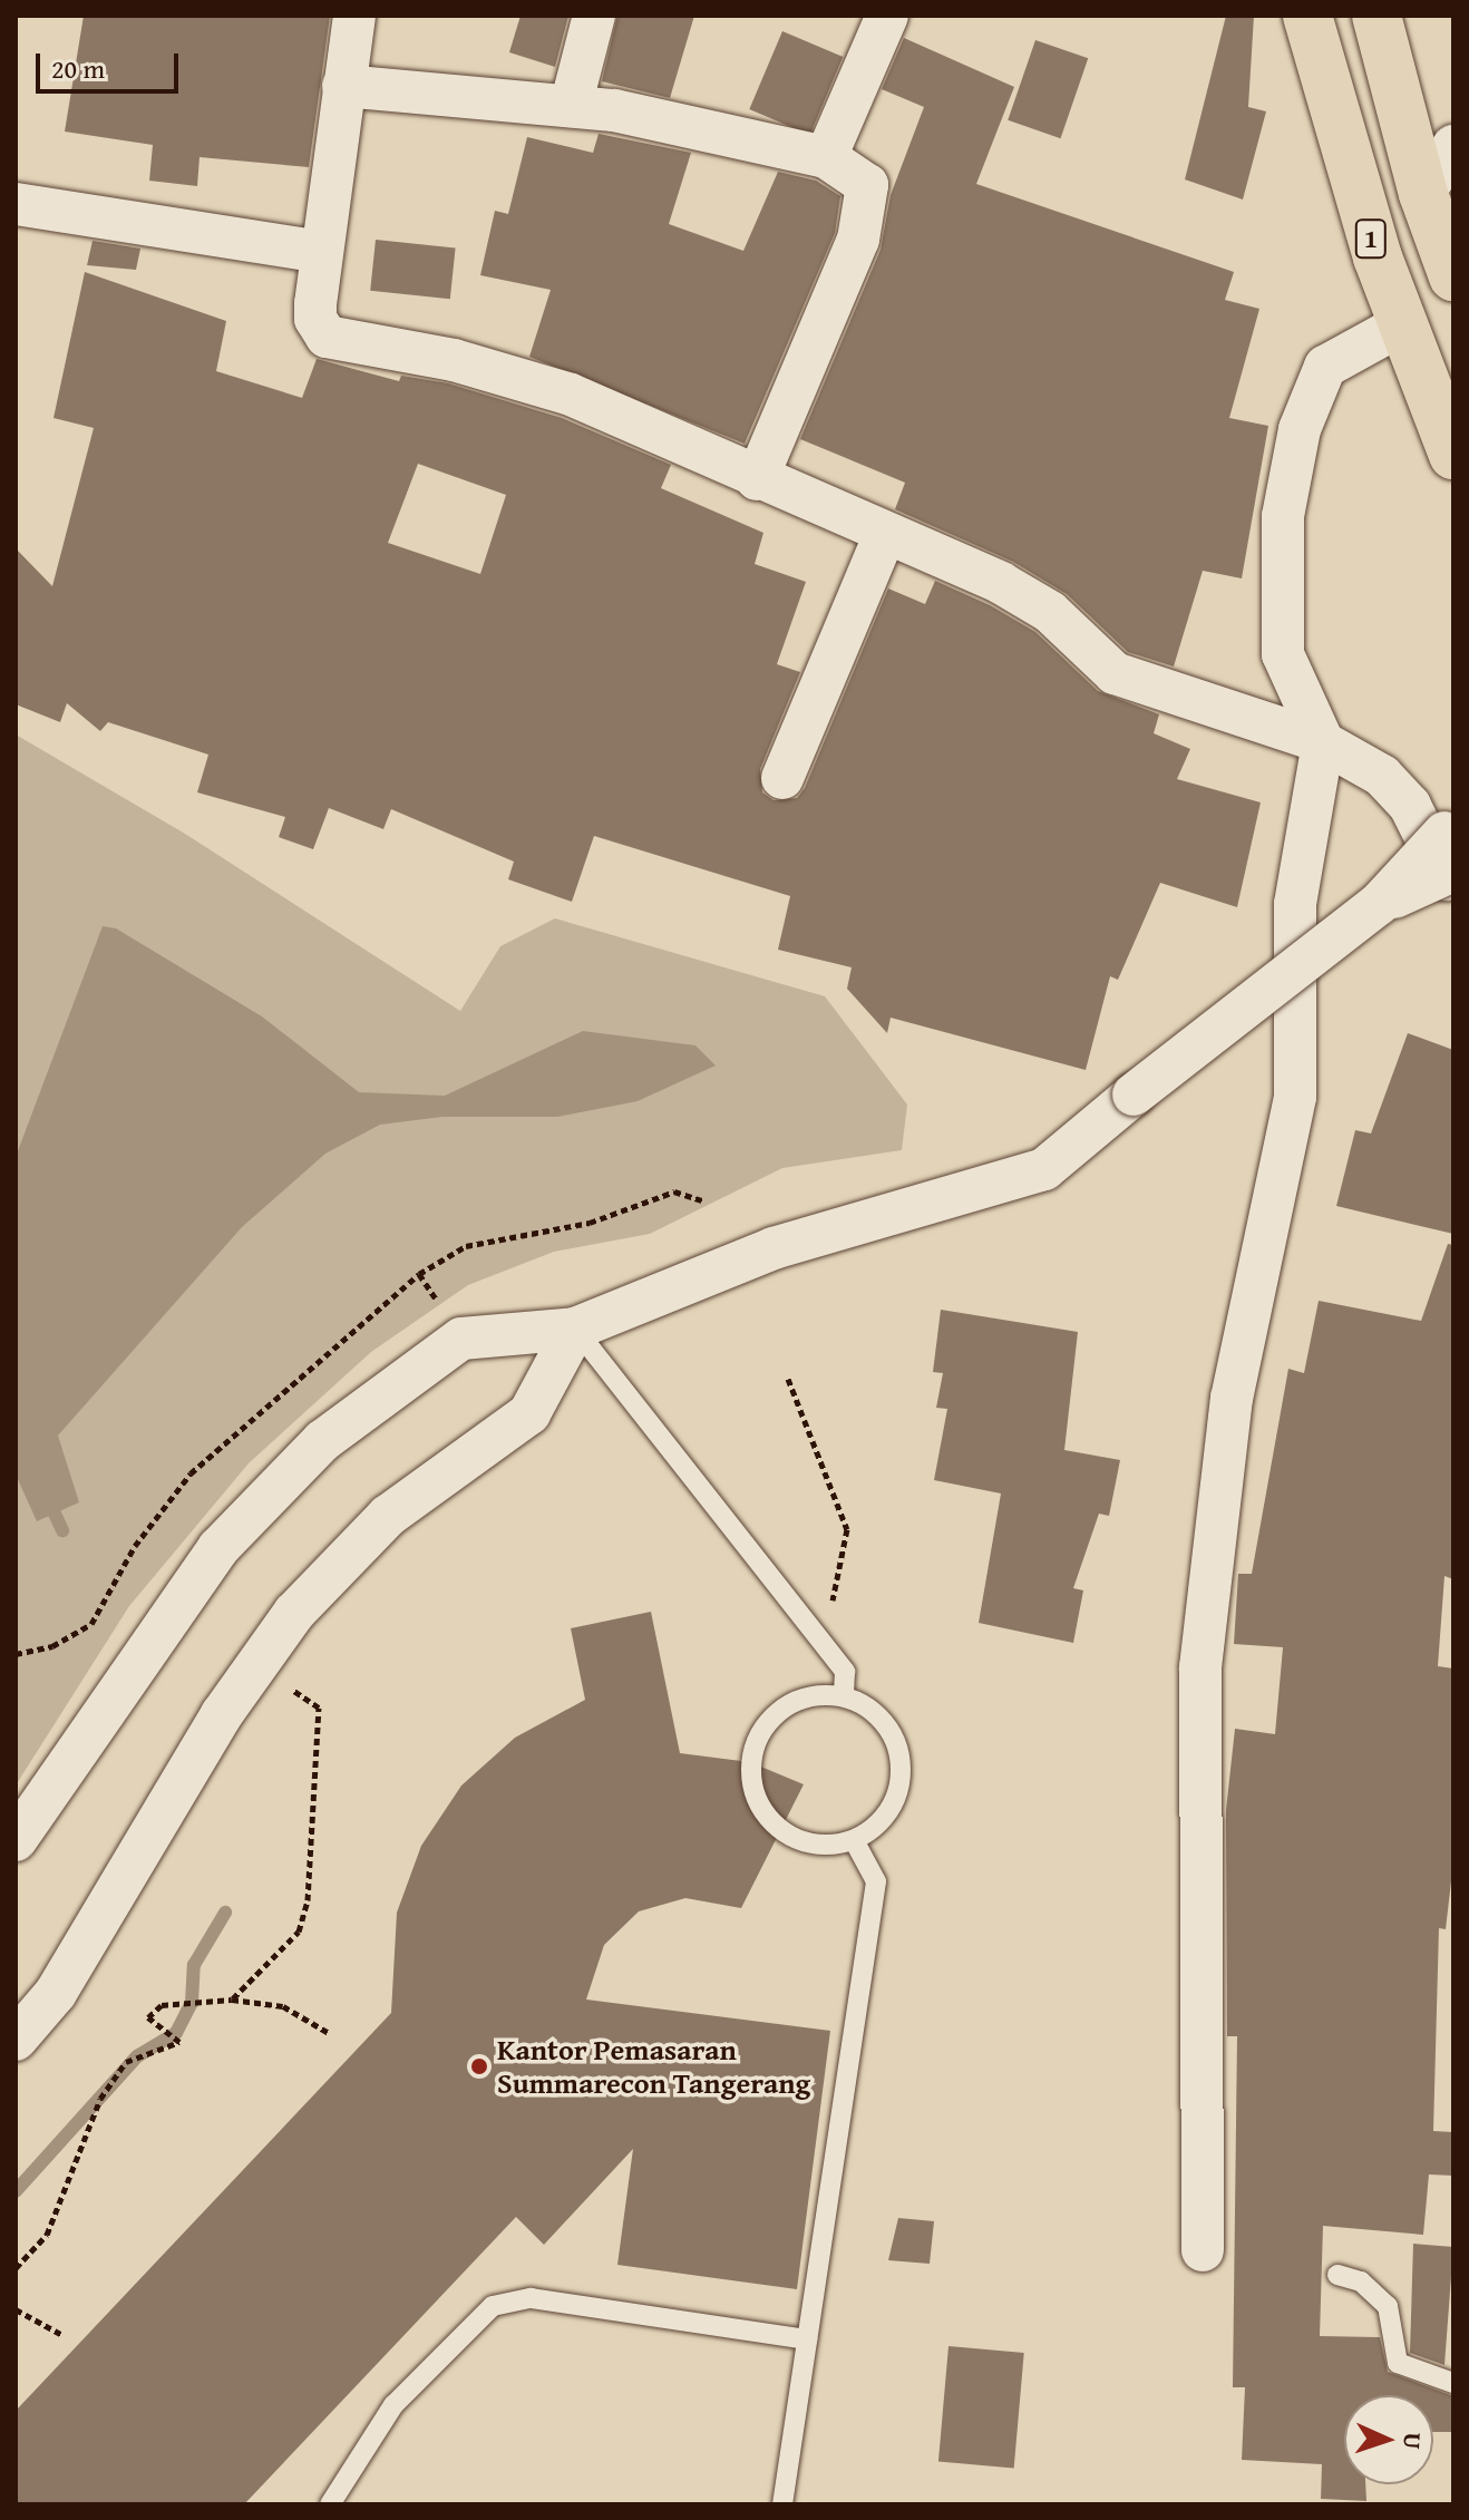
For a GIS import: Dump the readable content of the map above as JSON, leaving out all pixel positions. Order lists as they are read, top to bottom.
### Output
{
  "streets": {
    "highway": ["1"]
  },
  "places": ["Kantor Pemasaran Summarecon Tangerang"],
  "scale_bar": "20 m",
  "north": "right"
}
